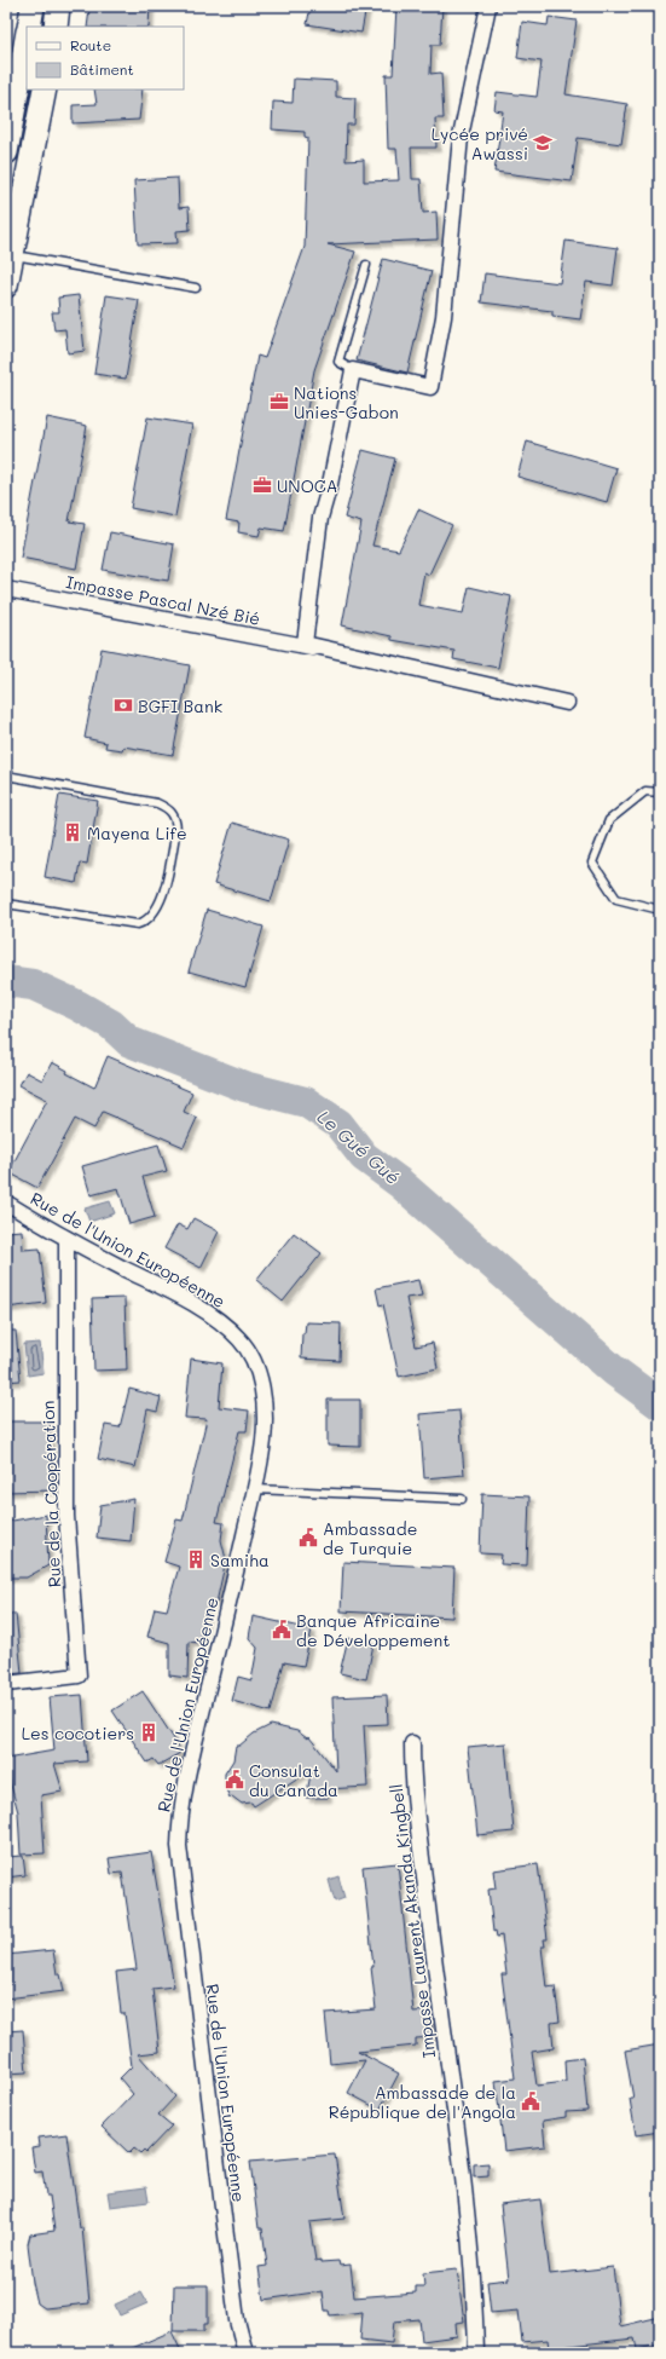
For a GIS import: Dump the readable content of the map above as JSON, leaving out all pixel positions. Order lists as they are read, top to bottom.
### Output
{
  "streets": {
    "street": [
      "Impasse Pascal Nzé Bié",
      "Rue de l'Union Européenne",
      "Rue de la Coopération",
      "Impasse Laurent Akanda Kingbell"
    ]
  },
  "crossings": [
    ["Rue de l'Union Européenne", "Rue de la Coopération"]
  ],
  "water": ["Le Gué Gué"],
  "places": {
    "school or university": ["Lycée privé Awassi"],
    "office": ["Nations Unies-Gabon", "UNOCA"],
    "bank": ["BGFI Bank"],
    "building": ["Mayena Life", "Samiha", "Les cocotiers"],
    "public building": [
      "Ambassade de Turquie",
      "Banque Africaine de Développement",
      "Consulat du Canada",
      "Ambassade de la République de l'Angola"
    ]
  },
  "legend": ["Route", "Bâtiment"]
}
